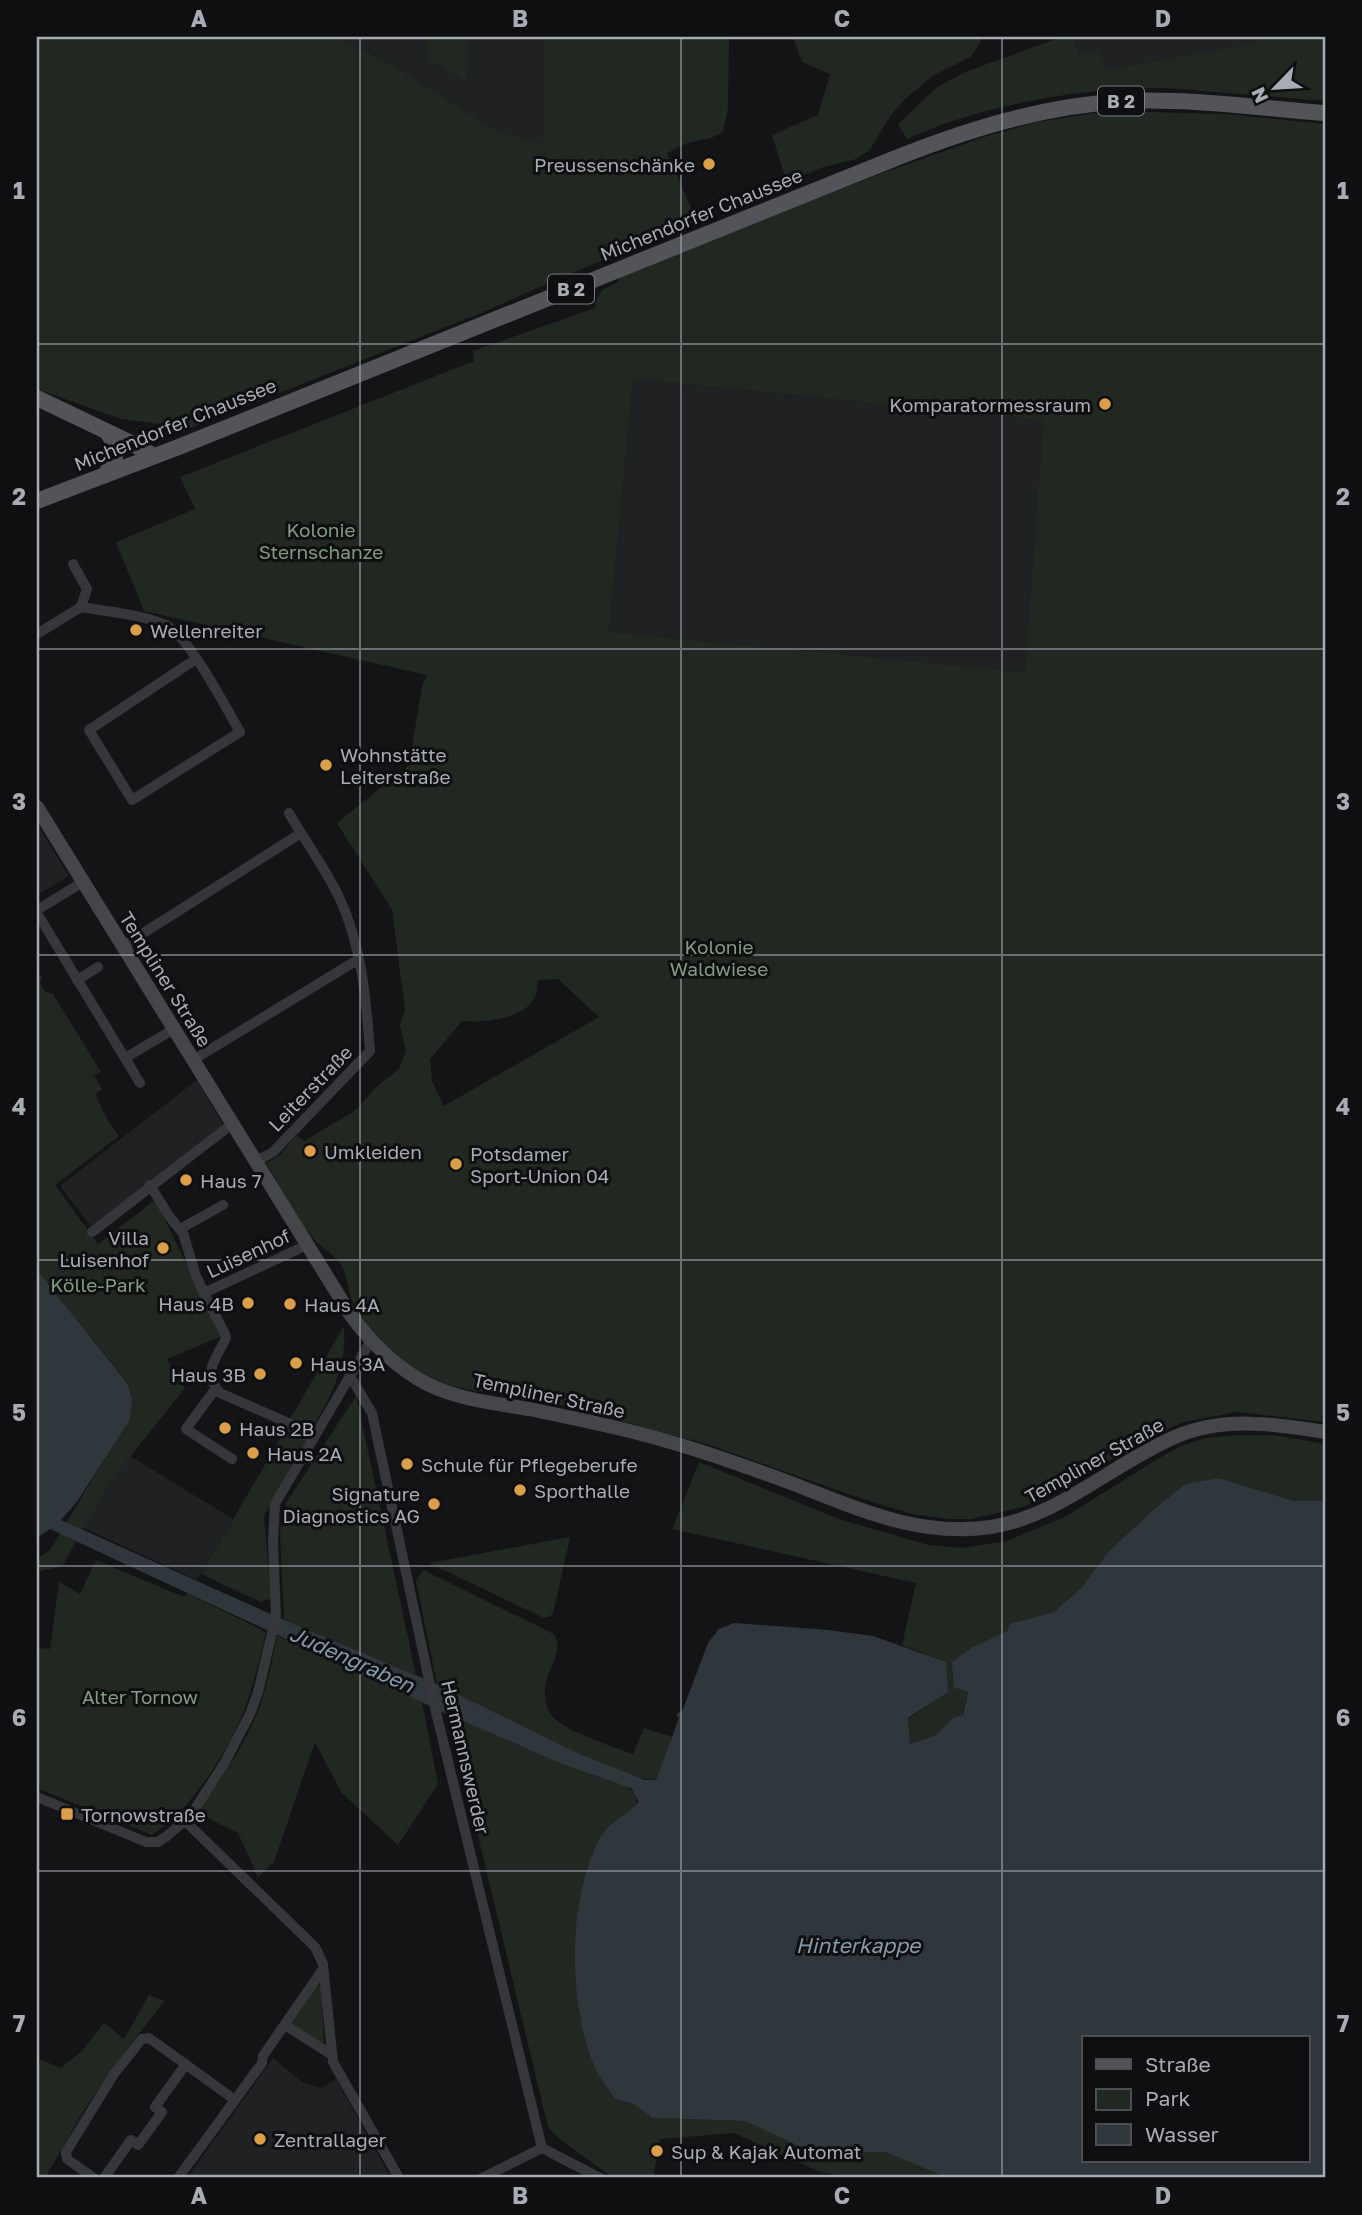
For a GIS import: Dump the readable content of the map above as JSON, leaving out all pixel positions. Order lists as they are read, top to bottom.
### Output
{
  "streets": {
    "main road": ["B 2", "Michendorfer Chaussee"],
    "street": [
      "Templiner Straße",
      "Leiterstraße",
      "Luisenhof",
      "Hermannswerder"
    ]
  },
  "crossings": [
    ["Templiner Straße", "Leiterstraße"],
    ["Templiner Straße", "Luisenhof"]
  ],
  "water": ["Judengraben", "Hinterkappe"],
  "parks": [
    "Kolonie Sternschanze",
    "Kolonie Waldwiese",
    "Kölle-Park",
    "Alter Tornow"
  ],
  "places": {
    "other": [
      "Preussenschänke",
      "Komparatormessraum",
      "Wellenreiter",
      "Wohnstätte Leiterstraße",
      "Umkleiden",
      "Potsdamer Sport-Union 04",
      "Haus 7",
      "Villa Luisenhof",
      "Haus 4B",
      "Haus 4A",
      "Haus 3A",
      "Haus 3B",
      "Haus 2B",
      "Haus 2A",
      "Schule für Pflegeberufe",
      "Sporthalle",
      "Signature Diagnostics AG",
      "Zentrallager",
      "Sup & Kajak Automat"
    ],
    "transit": ["Tornowstraße"]
  },
  "legend": ["Straße", "Park", "Wasser"],
  "north": "bottom left",
  "grid": {
    "columns": [
      "A",
      "B",
      "C",
      "D"
    ],
    "rows": [
      "1",
      "2",
      "3",
      "4",
      "5",
      "6",
      "7"
    ]
  }
}
